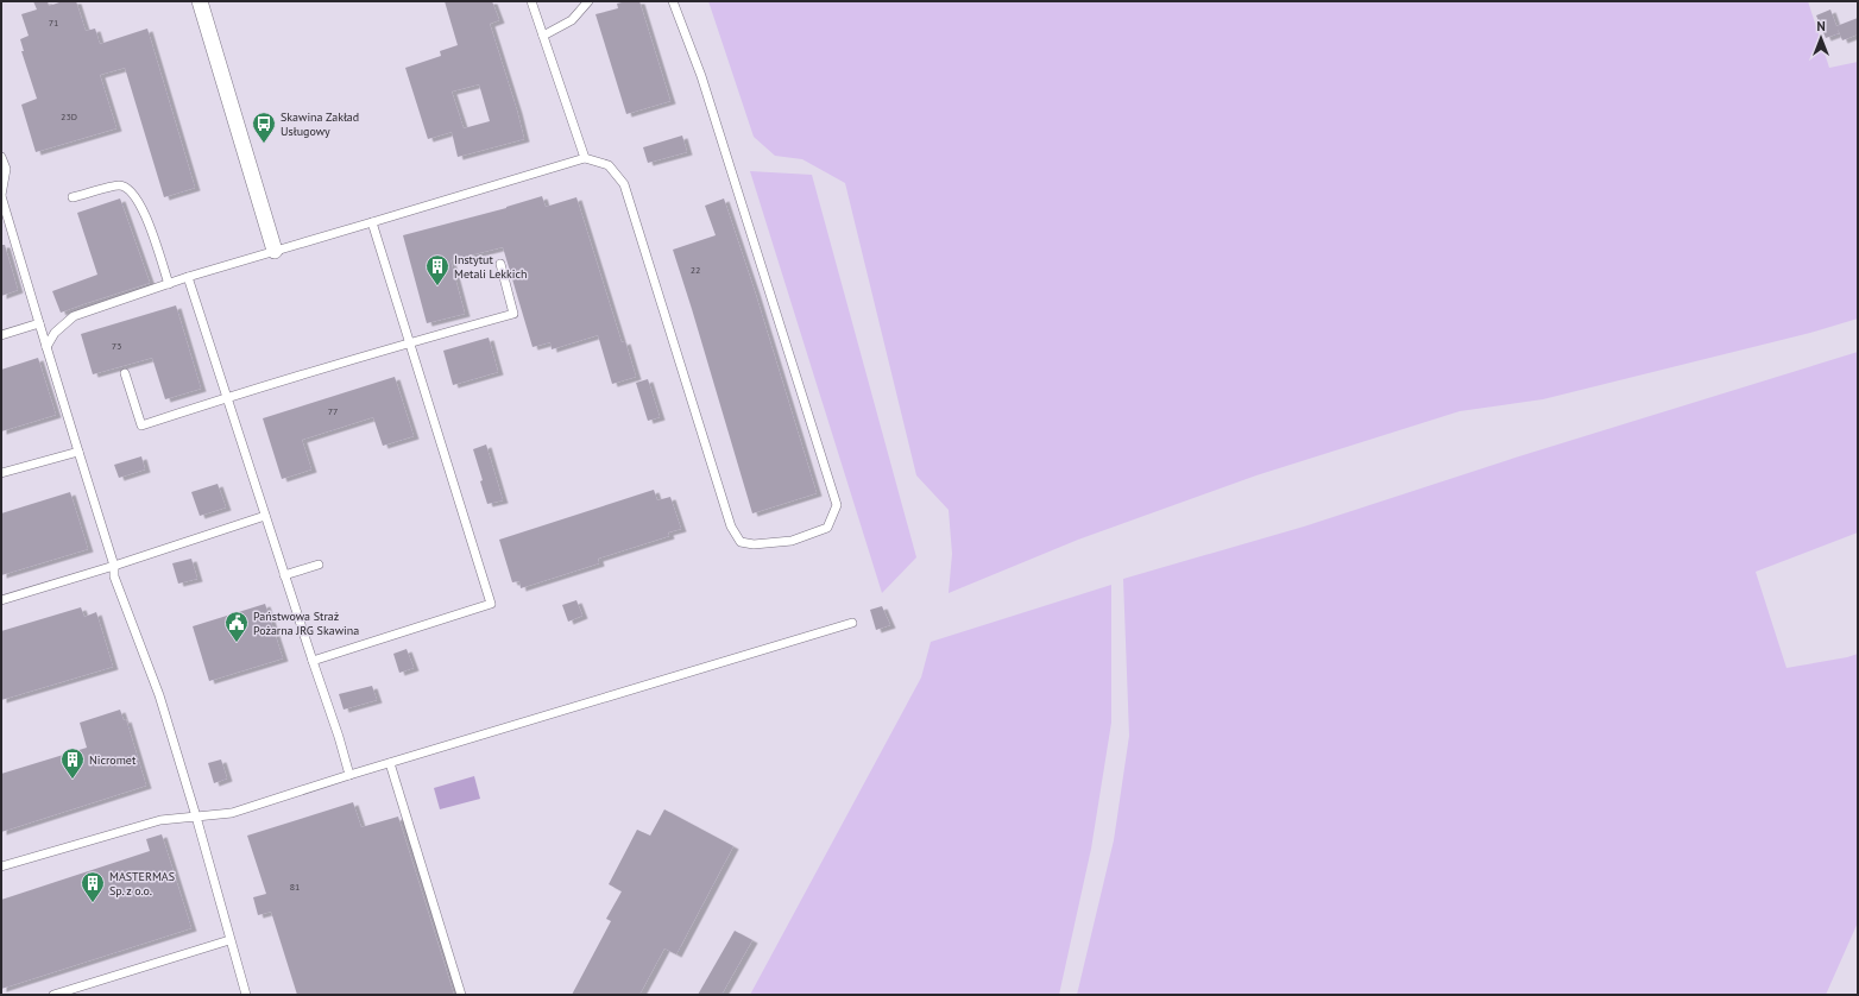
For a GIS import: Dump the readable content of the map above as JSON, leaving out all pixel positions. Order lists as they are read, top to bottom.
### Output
{
  "places": {
    "bus stop": ["Skawina Zakład Usługowy"],
    "building": ["Instytut Metali Lekkich", "Nicromet", "MASTERMAS Sp. z o.o."],
    "public building": ["Państwowa Straż Pożarna JRG Skawina"]
  },
  "house_numbers": [
    "71",
    "23D",
    "22",
    "73",
    "77",
    "81"
  ],
  "north": "top"
}
